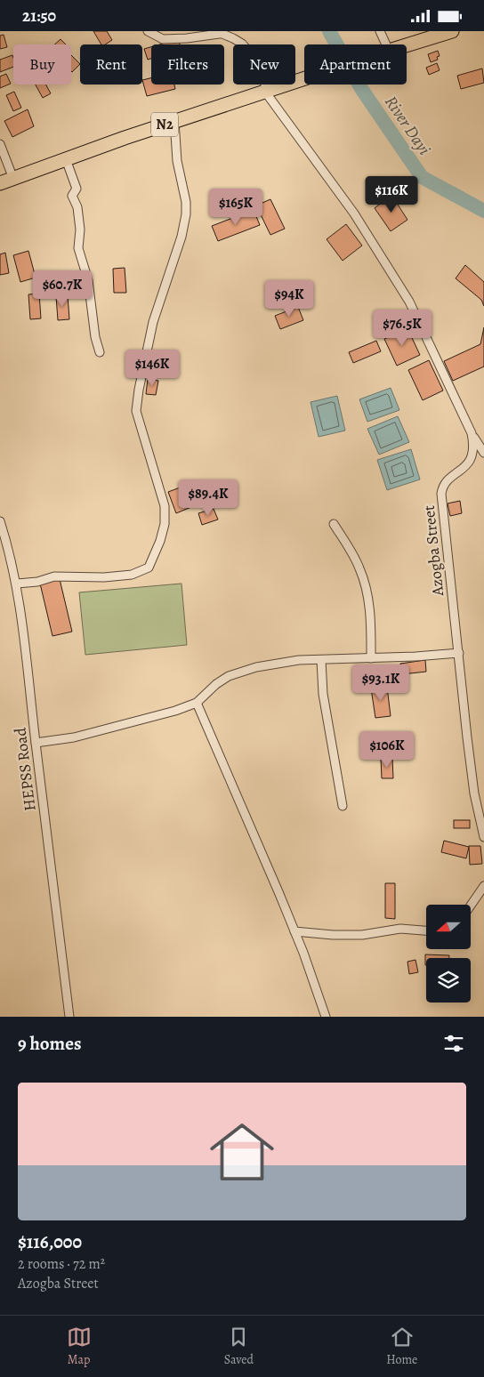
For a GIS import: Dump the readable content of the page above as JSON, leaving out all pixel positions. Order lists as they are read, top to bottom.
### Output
{
  "streets": {
    "highway": ["N2"],
    "street": ["Azogba Street", "HEPSS Road"]
  },
  "crossings": [
    ["N2", "Azogba Street"]
  ],
  "water": ["River Dayi"],
  "north": "left",
  "page": {
    "status": "21:50",
    "chip": [
      "Buy",
      "Rent",
      "Filters",
      "New",
      "Apartment"
    ],
    "price": [
      "$116K",
      "$165K",
      "$60.7K",
      "$94K",
      "$76.5K",
      "$146K",
      "$89.4K",
      "$93.1K",
      "$106K"
    ],
    "heading": "9 homes",
    "list": [
      {
        "name": "$116,000",
        "note": "2 rooms · 72 m² · Azogba Street"
      }
    ],
    "tabs": ["Map", "Saved", "Home"]
  }
}
